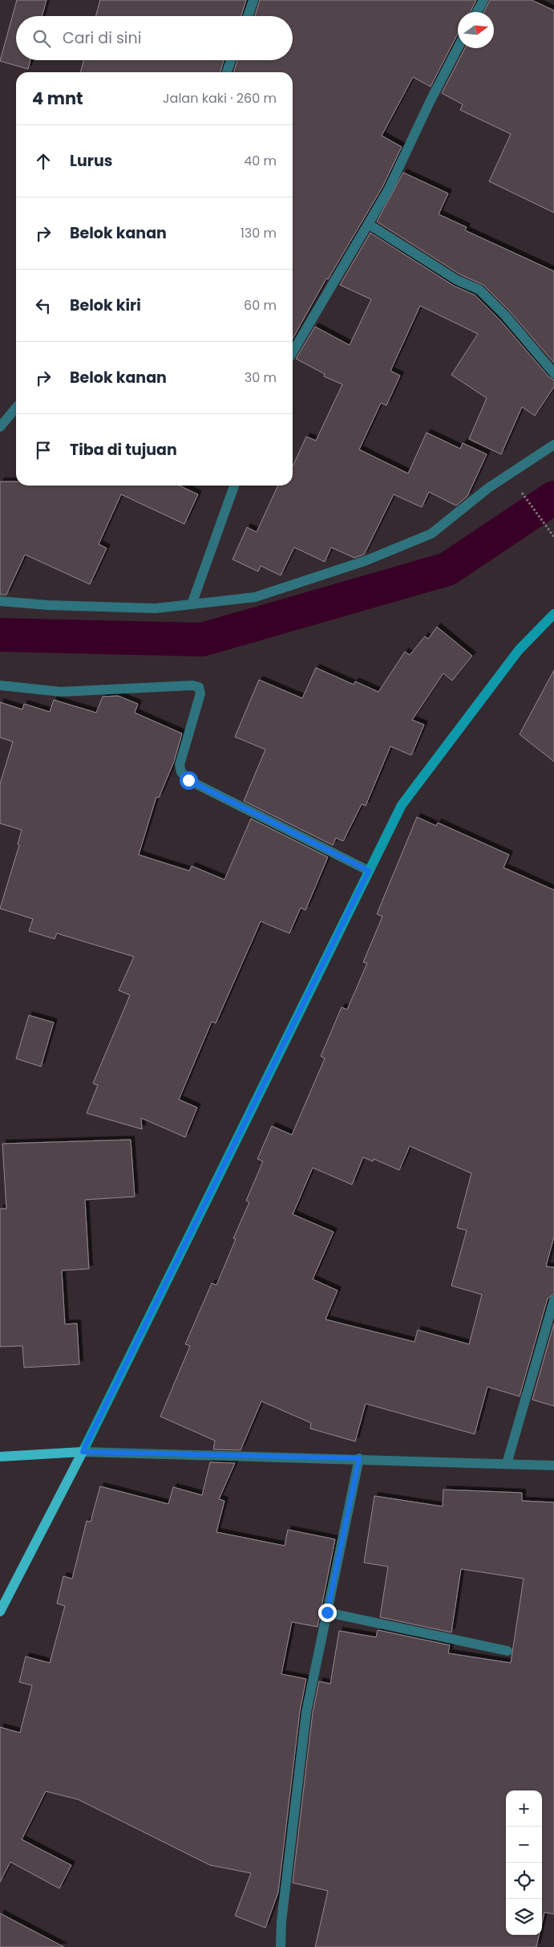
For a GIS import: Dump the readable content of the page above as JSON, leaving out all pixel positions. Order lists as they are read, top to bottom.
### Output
{
  "north": "right",
  "page": {
    "search": "Cari di sini",
    "heading": ["4 mnt", "Jalan kaki · 260 m"],
    "list": [
      ["Lurus", "40 m"],
      ["Belok kanan", "130 m"],
      ["Belok kiri", "60 m"],
      ["Belok kanan", "30 m"],
      "Tiba di tujuan"
    ],
    "map_buttons": ["+", "−"]
  }
}
